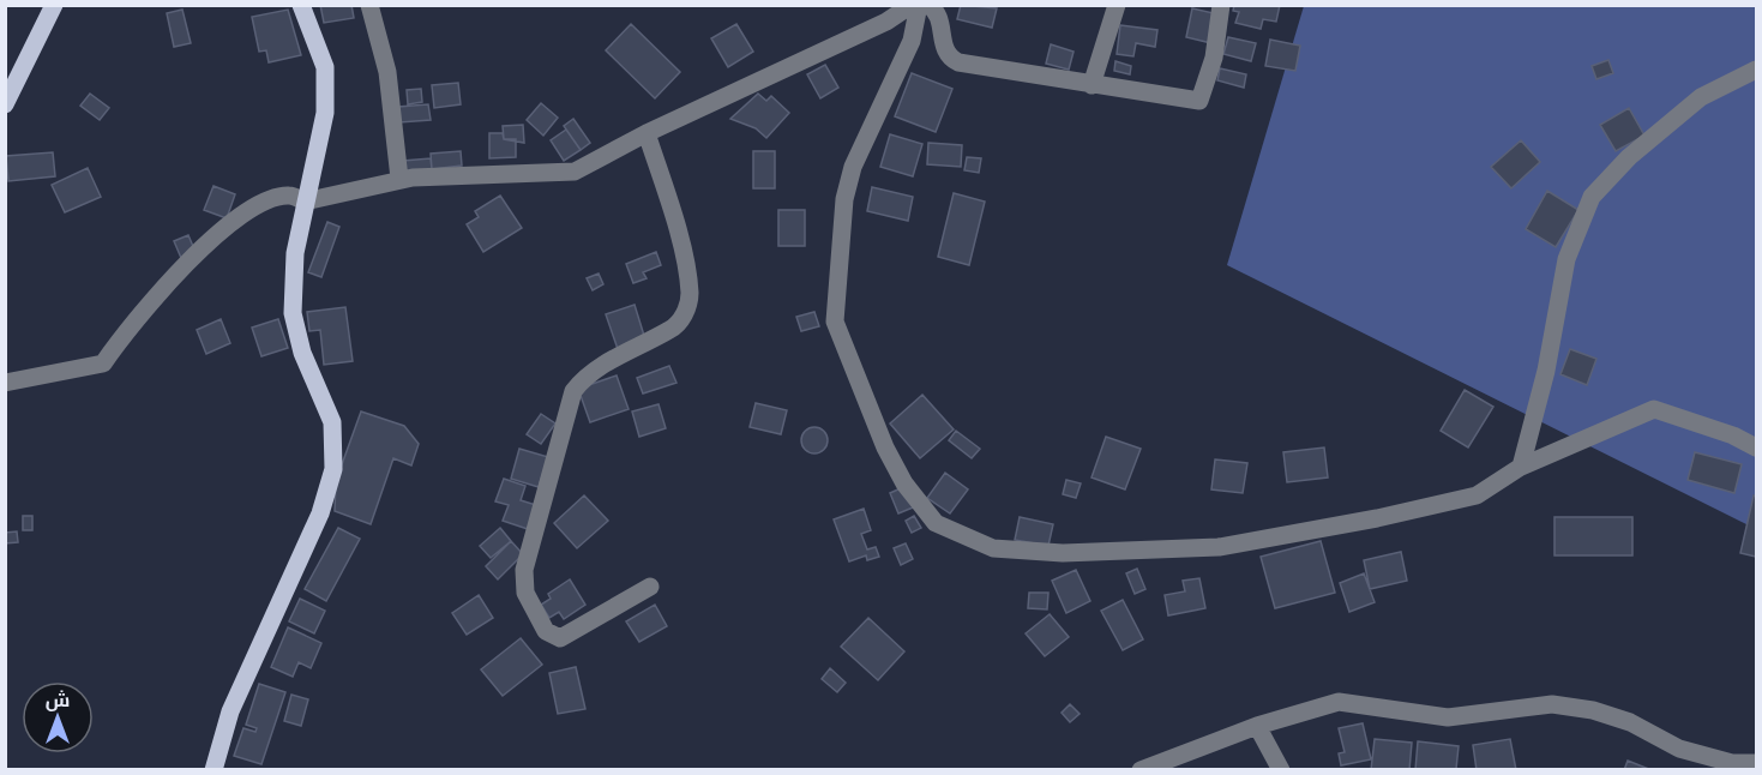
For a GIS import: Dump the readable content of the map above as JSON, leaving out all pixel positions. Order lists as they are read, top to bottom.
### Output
{
  "north": "top"
}
